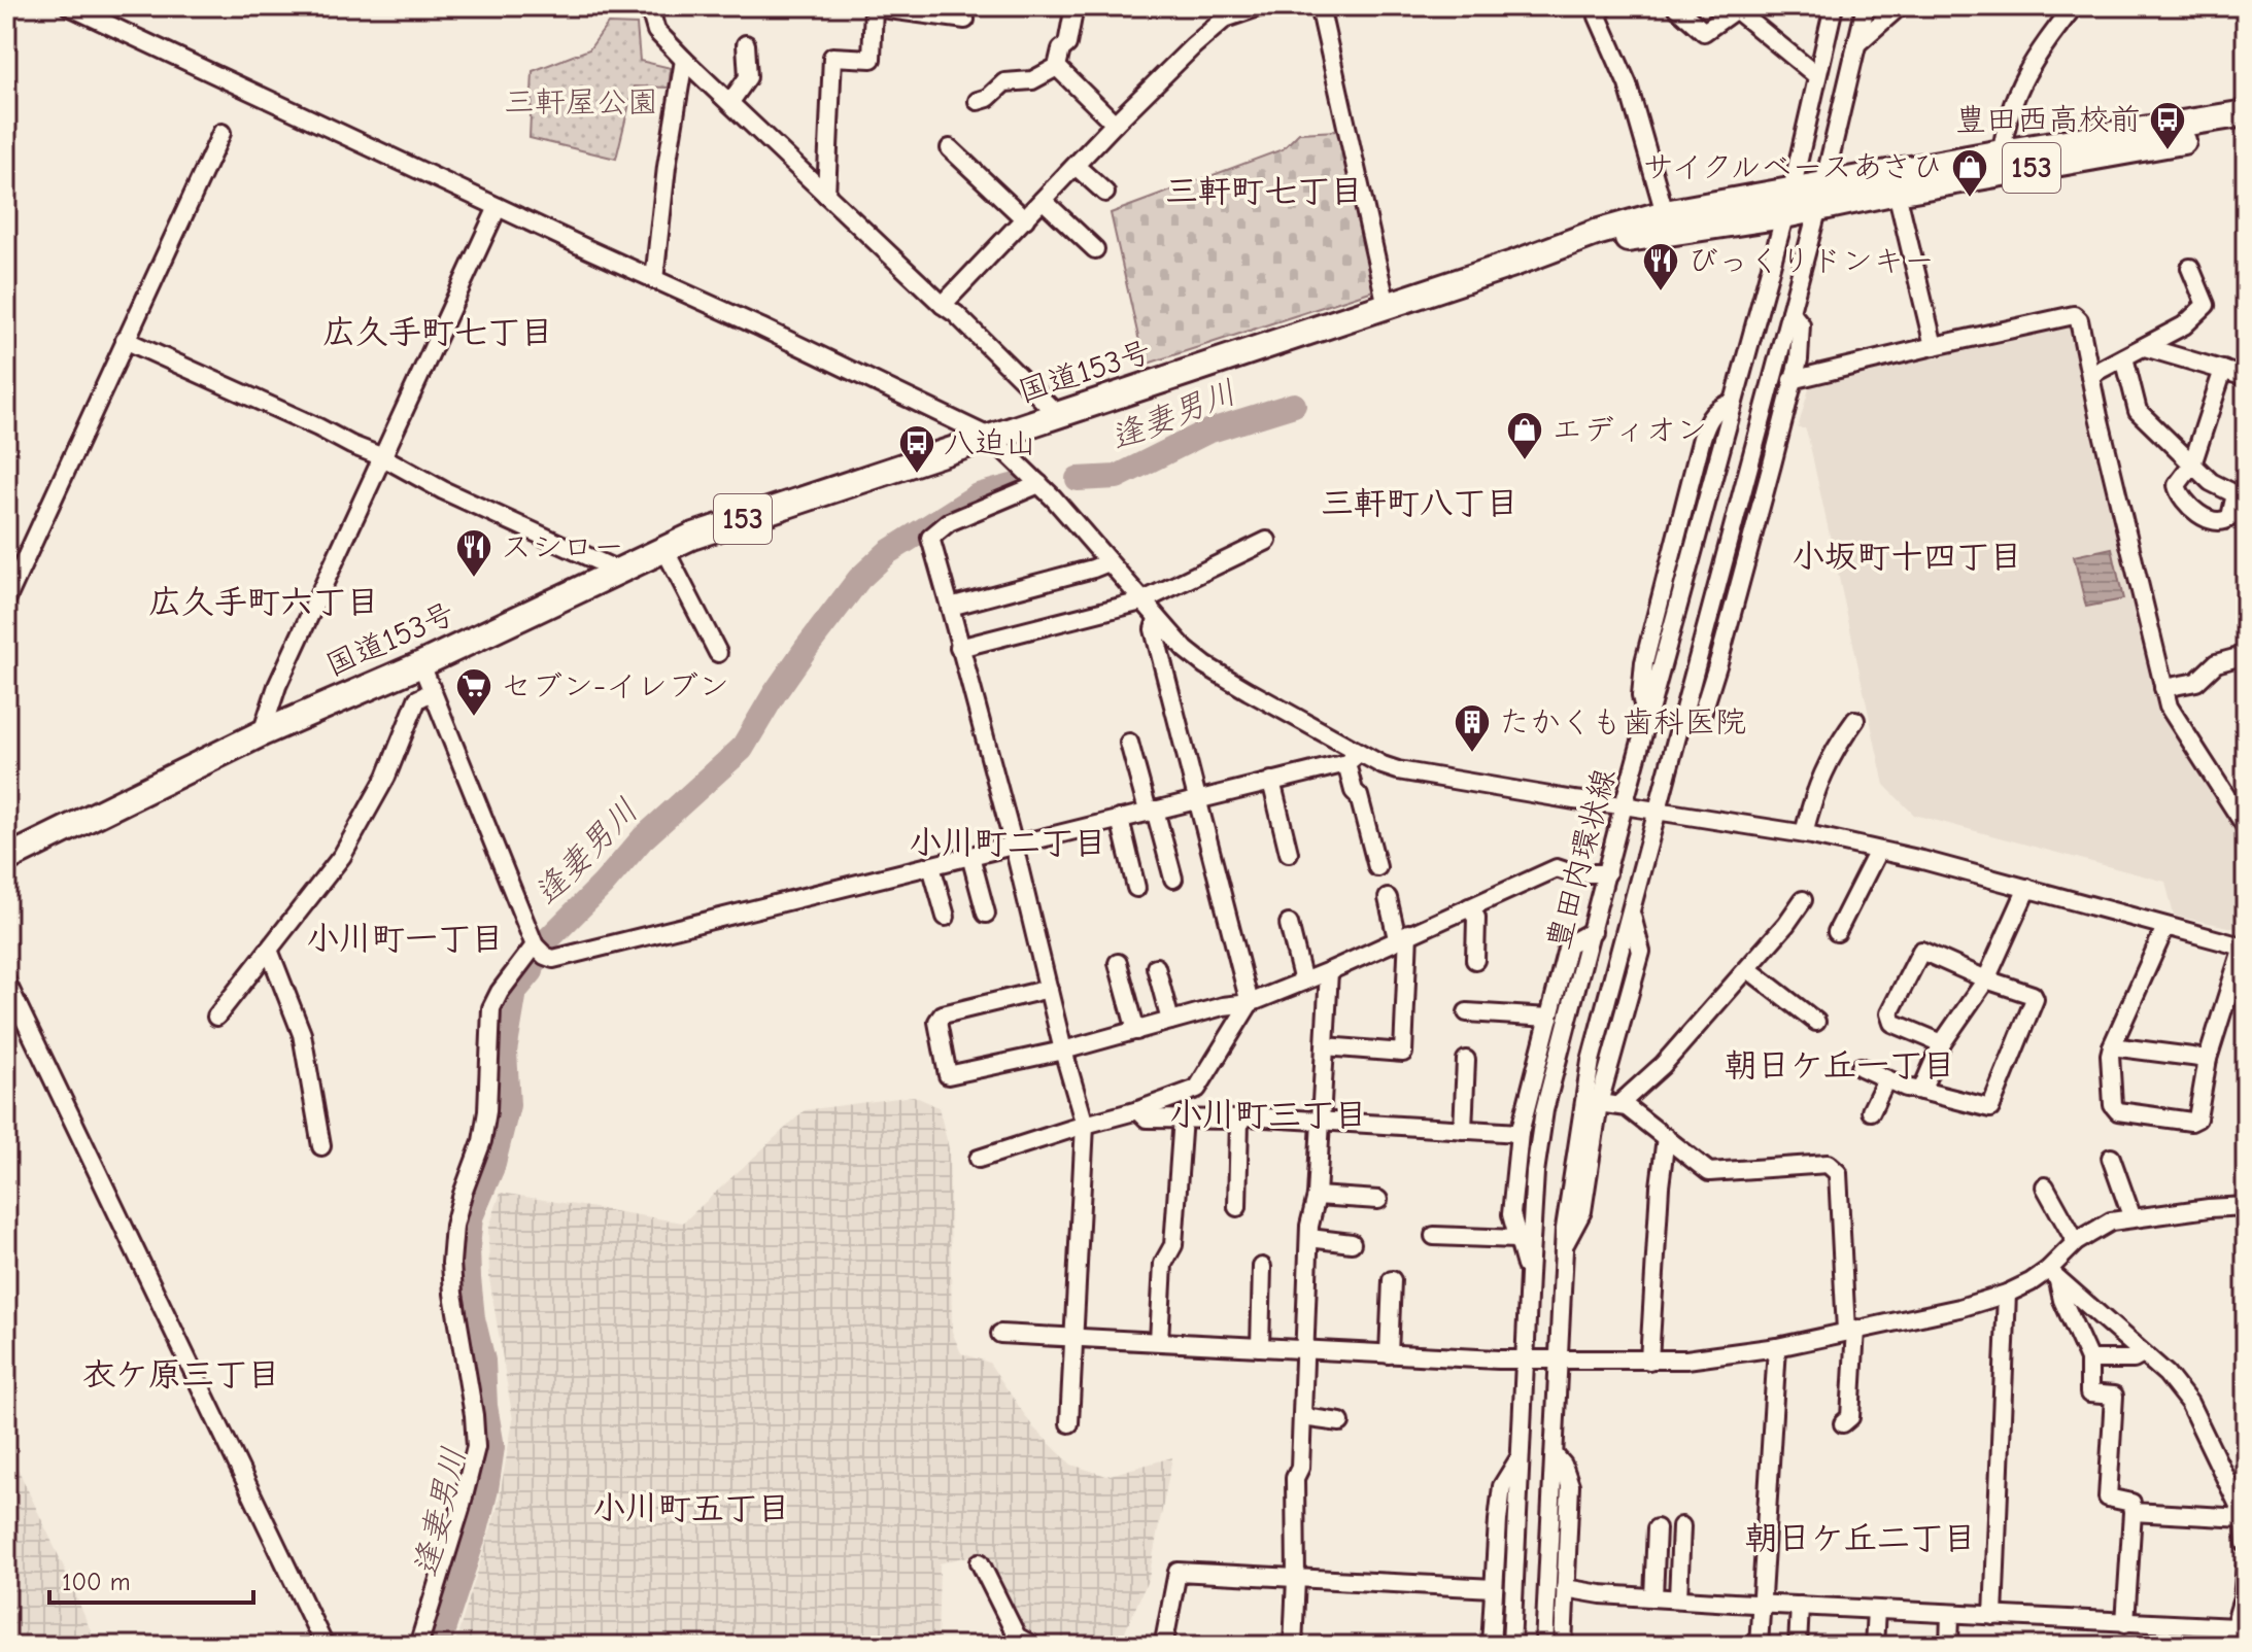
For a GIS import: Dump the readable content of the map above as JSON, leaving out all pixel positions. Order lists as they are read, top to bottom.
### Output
{
  "streets": {
    "highway": ["153", "国道153号"],
    "street": ["豊田内環状線"]
  },
  "crossings": [
    ["国道153号", "豊田内環状線"]
  ],
  "districts": [
    "三軒町七丁目",
    "広久手町七丁目",
    "三軒町八丁目",
    "小坂町十四丁目",
    "広久手町六丁目",
    "小川町二丁目",
    "小川町一丁目",
    "朝日ケ丘一丁目",
    "小川町三丁目",
    "衣ケ原三丁目",
    "小川町五丁目",
    "朝日ケ丘二丁目"
  ],
  "water": ["逢妻男川"],
  "parks": ["三軒屋公園"],
  "places": {
    "bus stop": ["豊田西高校前", "八迫山"],
    "shop": ["サイクルベースあさひ", "エディオン"],
    "restaurant": ["びっくりドンキー", "スシロー"],
    "supermarket": ["セブン-イレブン"],
    "building": ["たかくも歯科医院"]
  },
  "scale_bar": "100 m"
}
